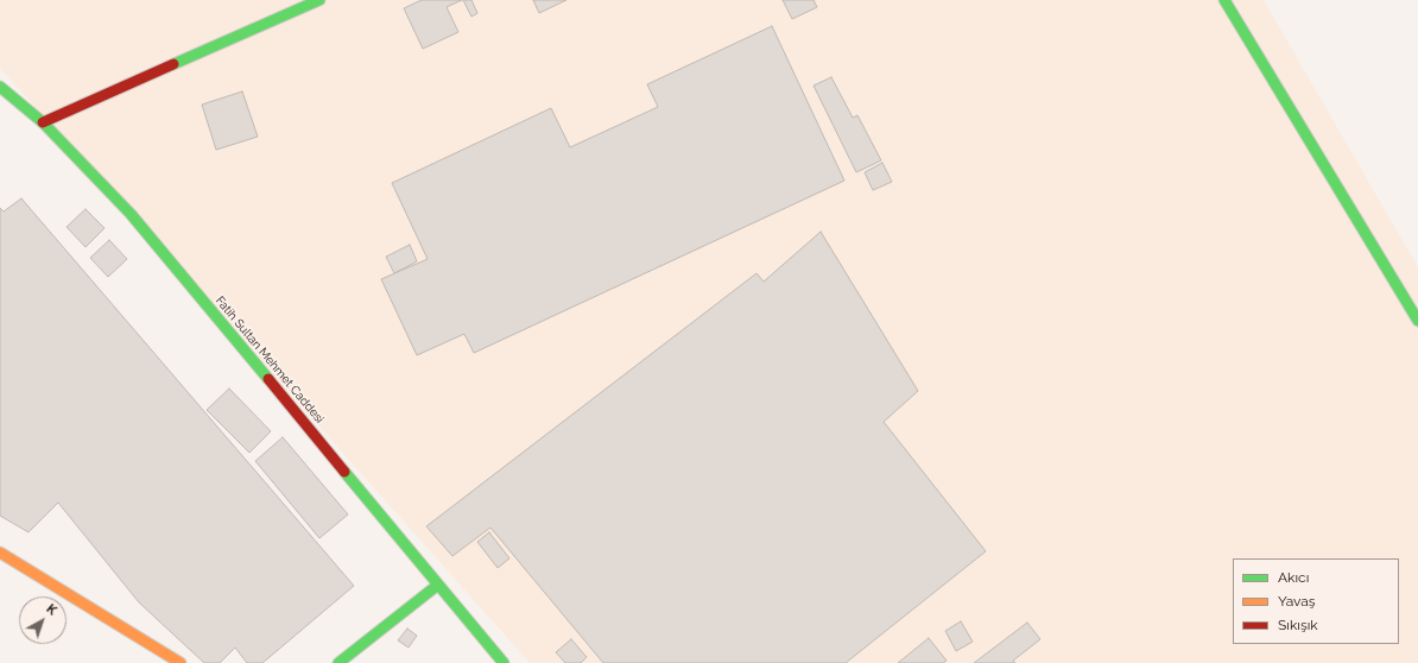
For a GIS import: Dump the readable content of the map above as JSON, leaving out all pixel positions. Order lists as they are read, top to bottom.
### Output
{
  "streets": {
    "street": ["Fatih Sultan Mehmet Caddesi"]
  },
  "legend": ["Akıcı", "Yavaş", "Sıkışık"],
  "north": "top right"
}
